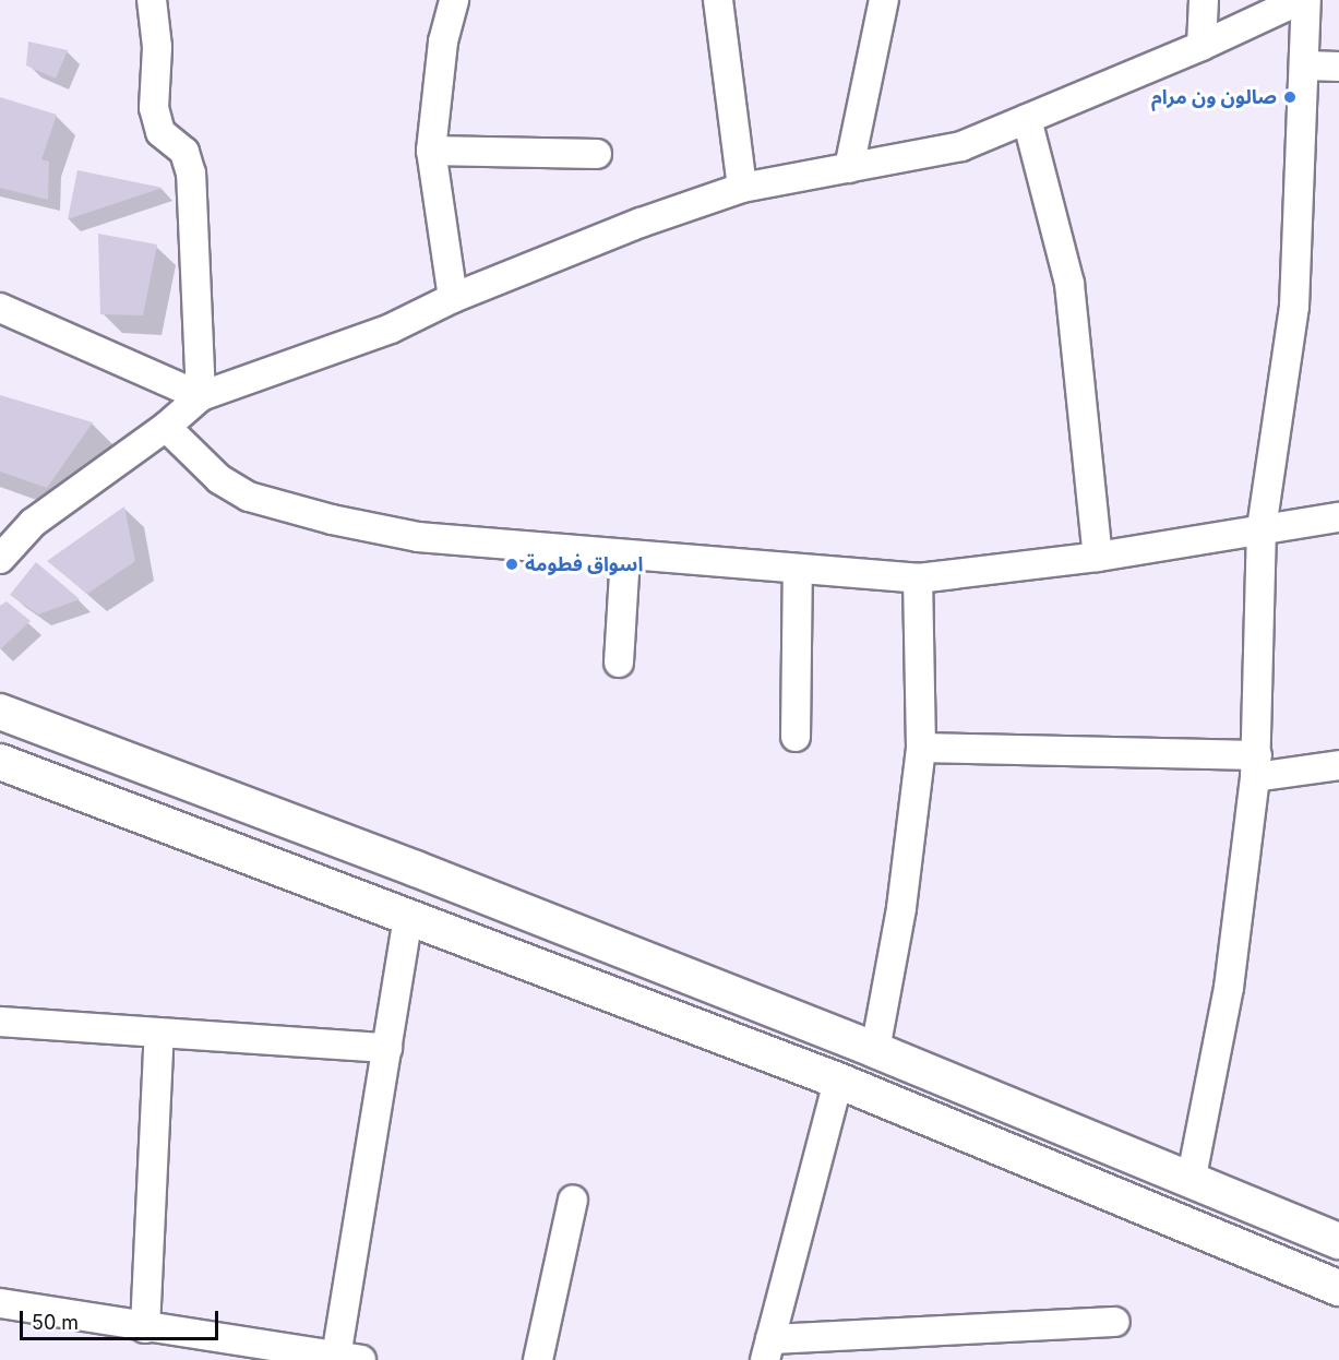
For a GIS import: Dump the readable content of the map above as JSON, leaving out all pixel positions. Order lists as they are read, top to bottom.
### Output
{
  "places": ["صالون ون مرام", "اسواق فطومة"],
  "scale_bar": "50 m"
}
